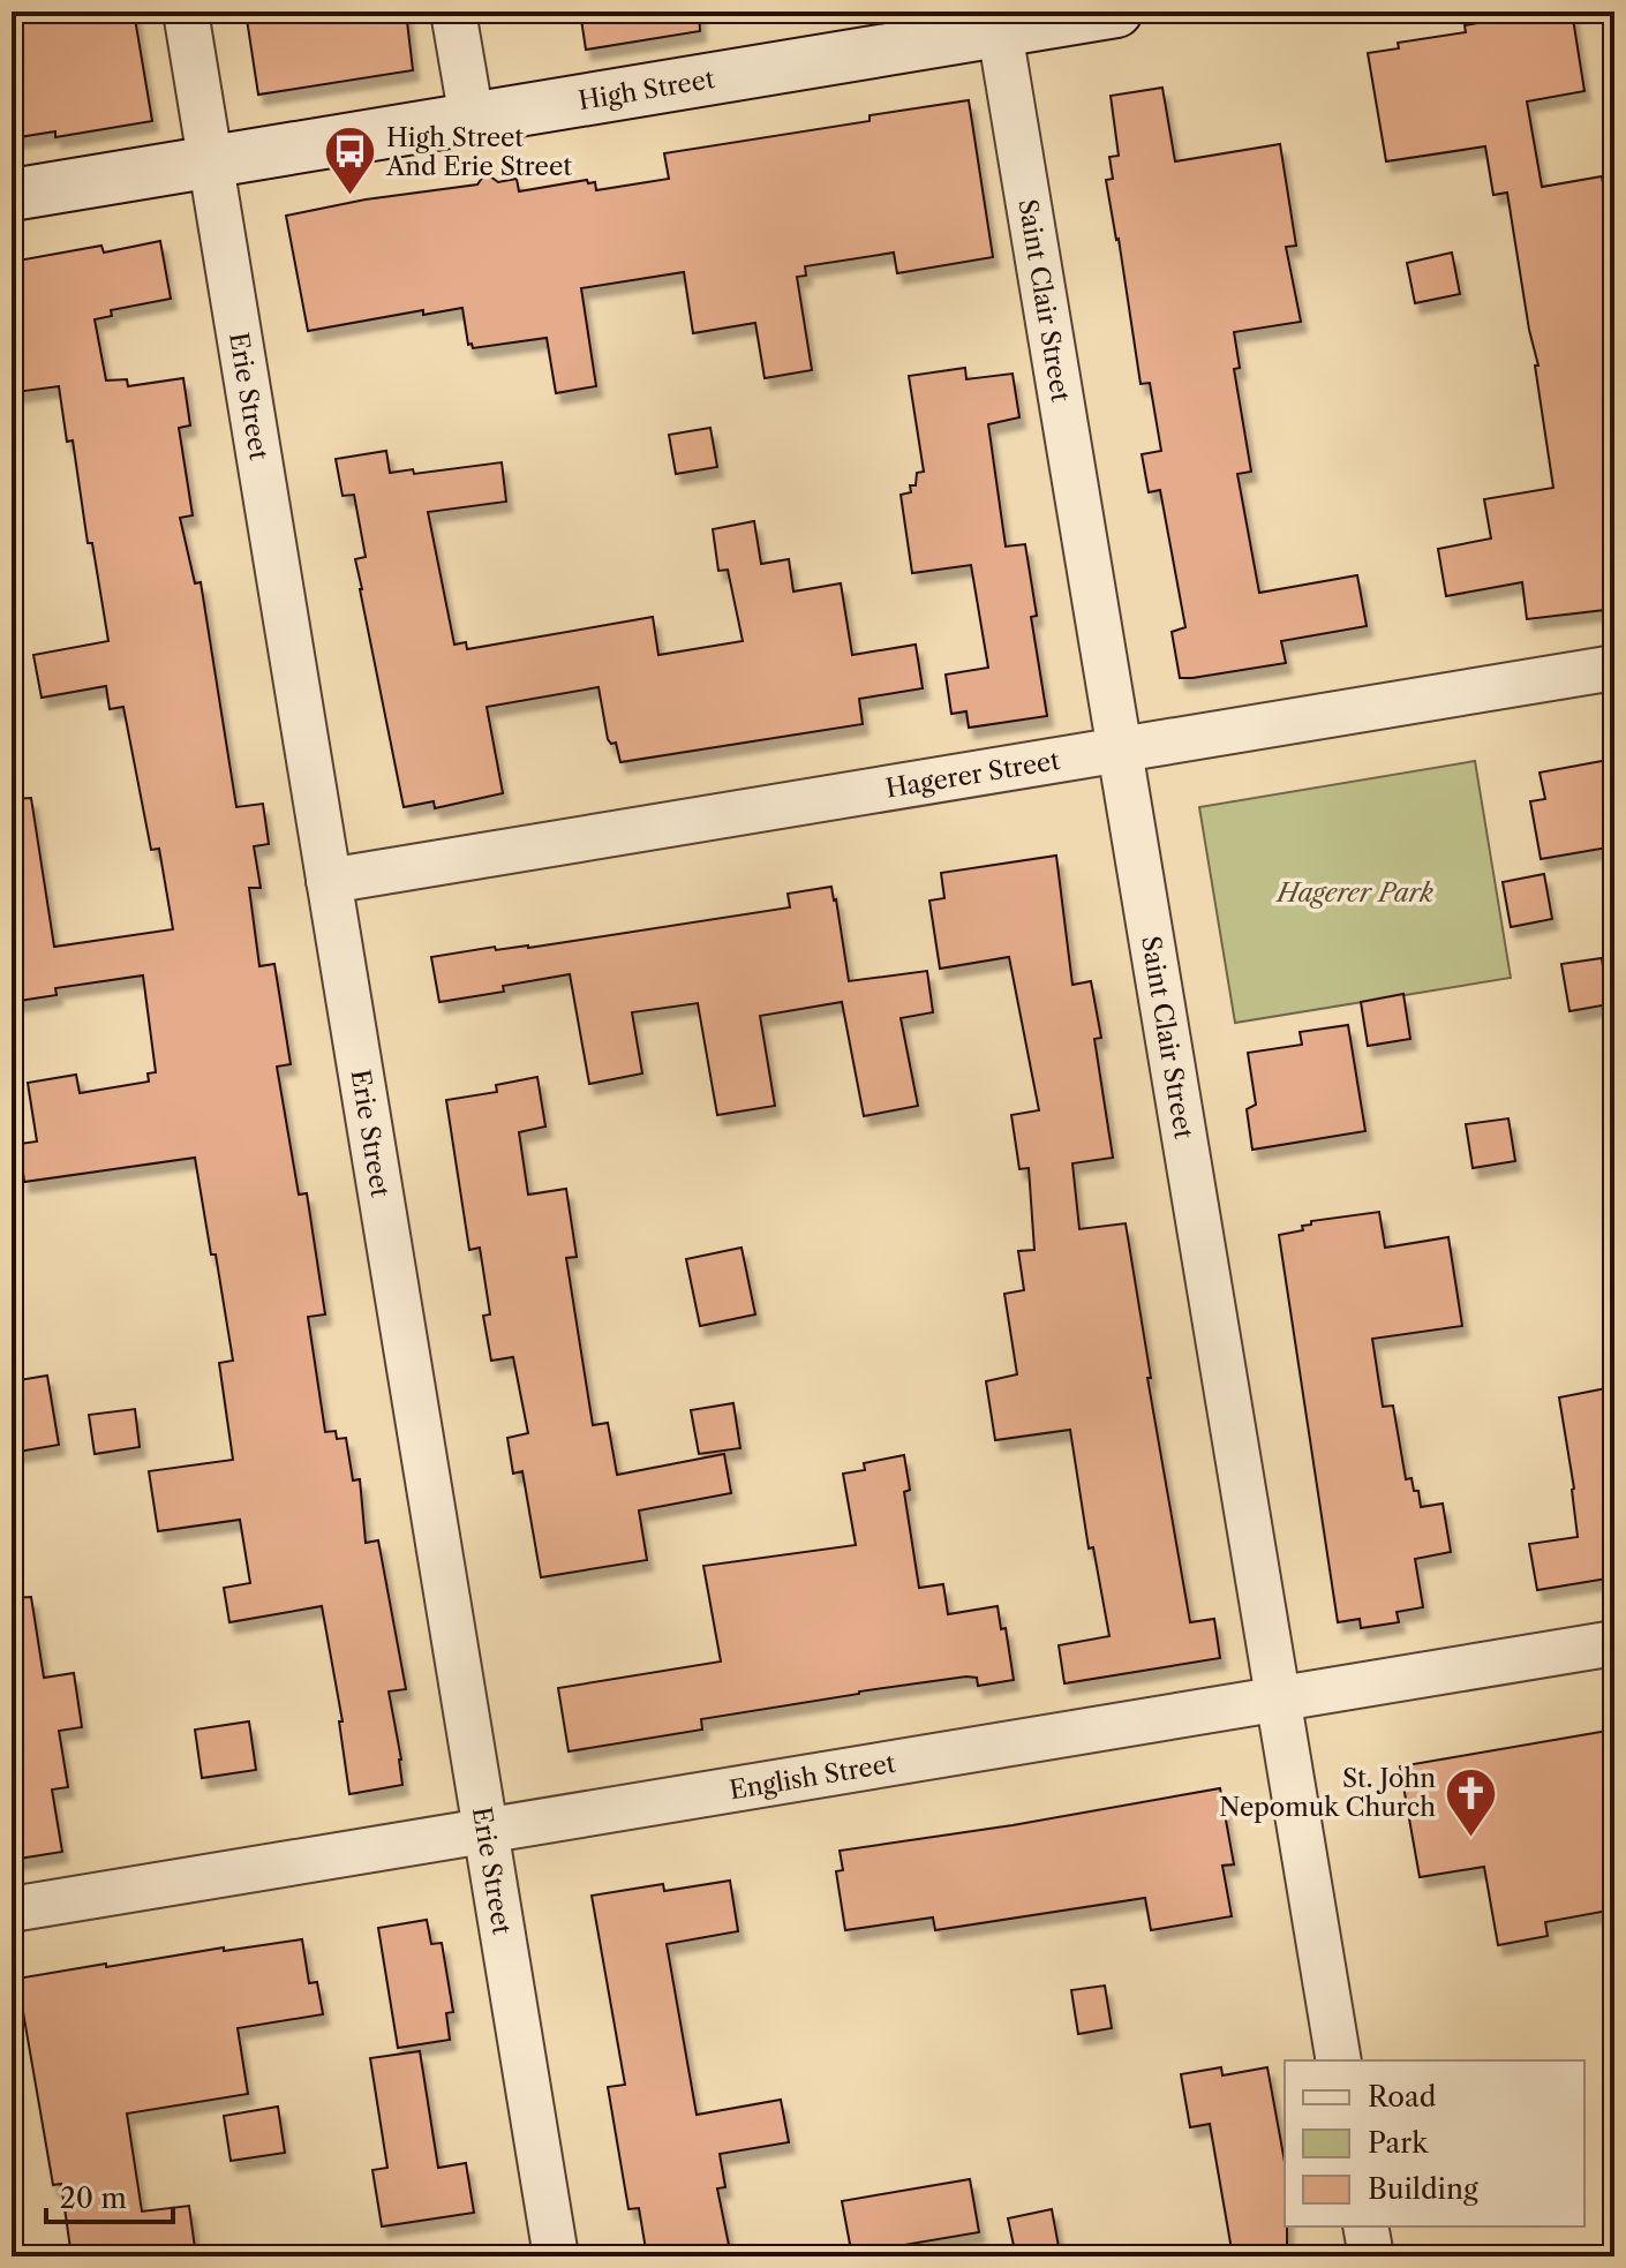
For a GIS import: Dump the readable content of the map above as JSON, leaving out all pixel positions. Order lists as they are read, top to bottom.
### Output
{
  "streets": {
    "main road": ["High Street"],
    "street": [
      "Saint Clair Street",
      "Erie Street",
      "Hagerer Street",
      "English Street"
    ]
  },
  "crossings": [
    ["High Street", "Saint Clair Street"],
    ["High Street", "Erie Street"],
    ["Saint Clair Street", "Hagerer Street"],
    ["Saint Clair Street", "English Street"],
    ["Erie Street", "Hagerer Street"],
    ["Erie Street", "English Street"]
  ],
  "parks": ["Hagerer Park"],
  "places": {
    "bus stop": ["High Street And Erie Street"],
    "church": ["St. John Nepomuk Church"]
  },
  "legend": ["Road", "Park", "Building"],
  "scale_bar": "20 m"
}
